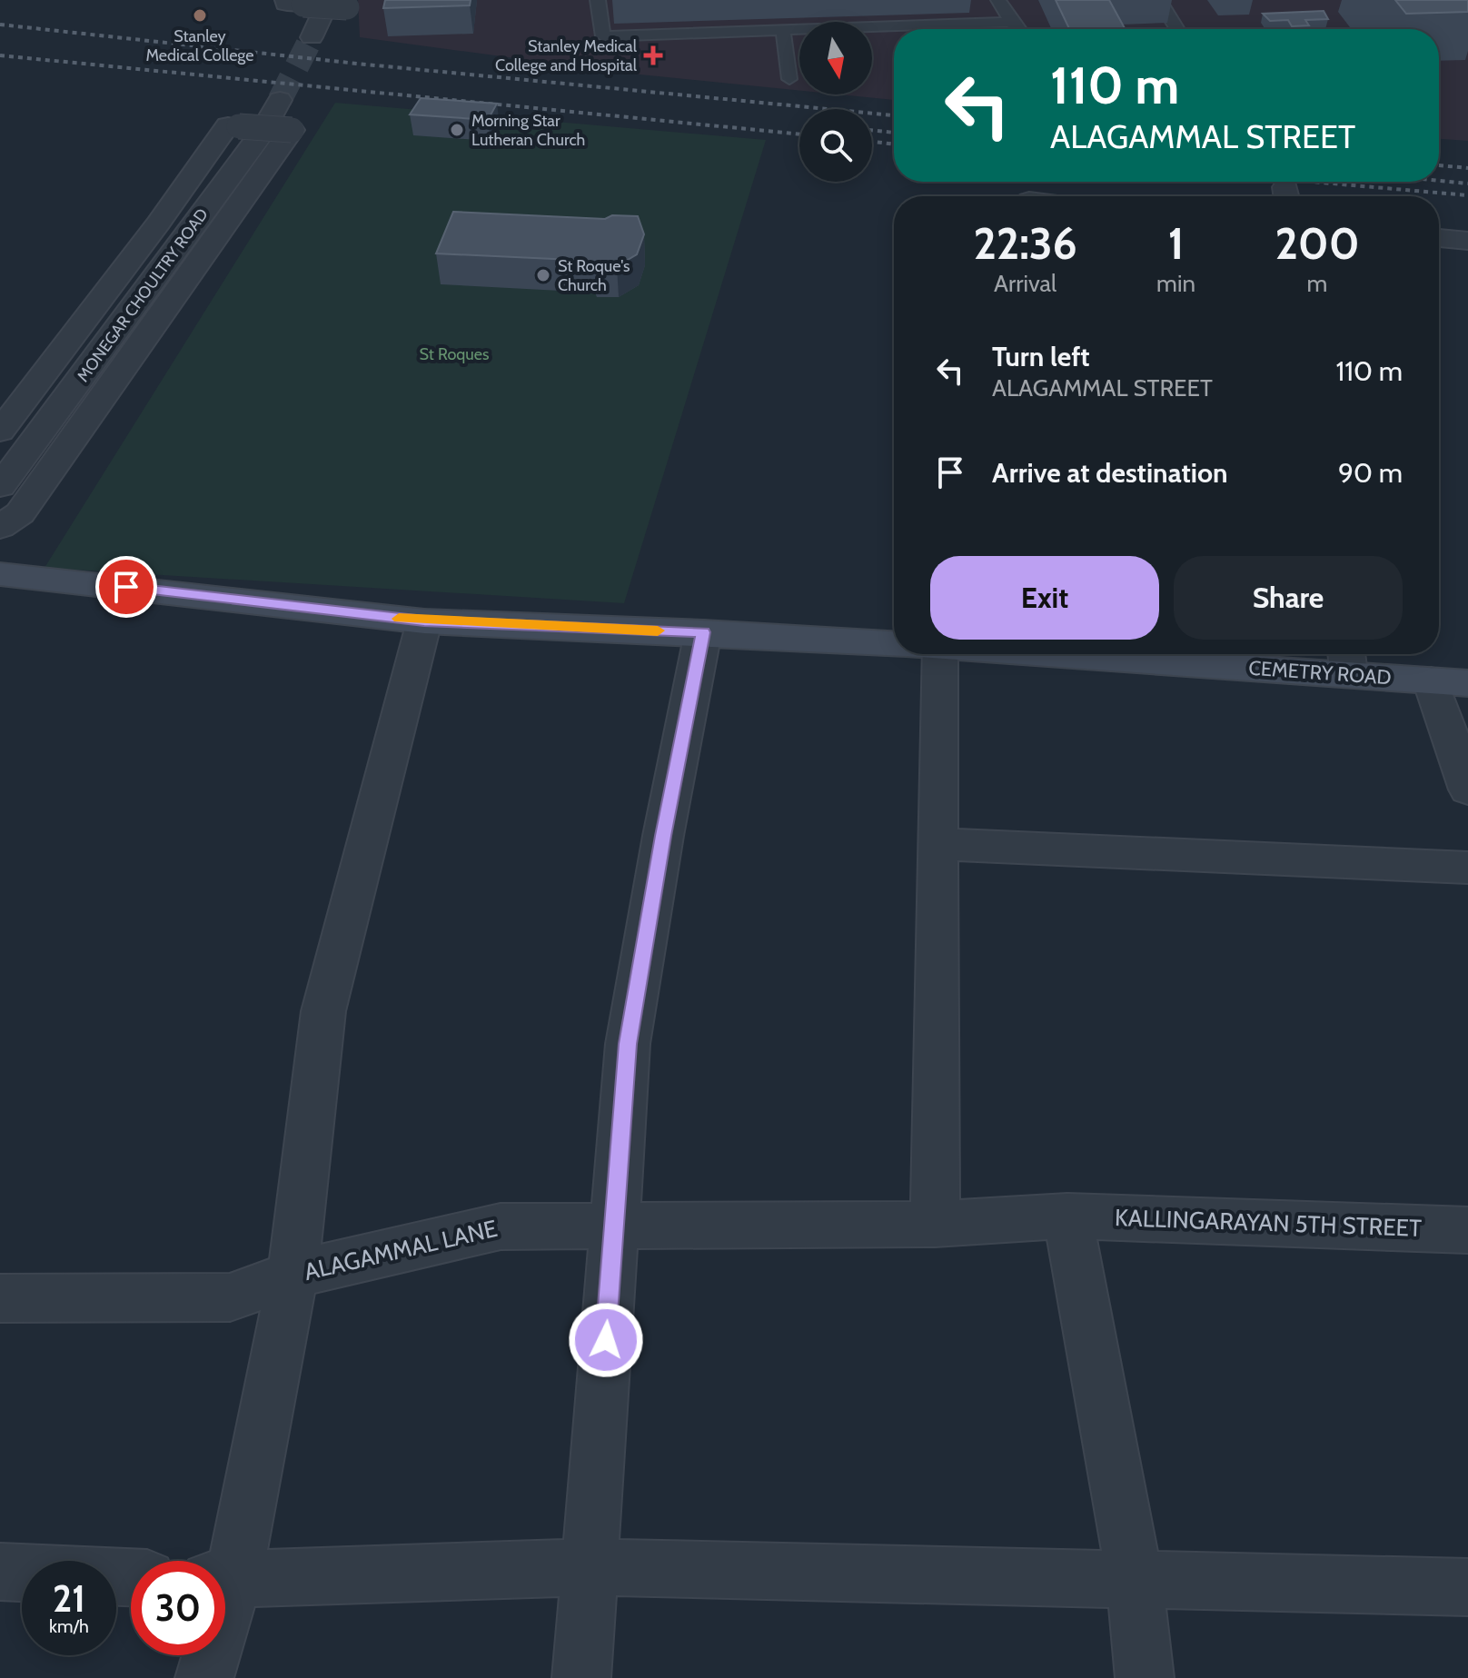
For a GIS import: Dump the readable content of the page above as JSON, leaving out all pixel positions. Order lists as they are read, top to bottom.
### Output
{
  "streets": {
    "main road": ["CEMETRY ROAD"],
    "street": ["MONEGAR CHOULTRY ROAD", "KALLINGARAYAN 5TH STREET", "ALAGAMMAL LANE"]
  },
  "crossings": [
    ["KALLINGARAYAN 5TH STREET", "ALAGAMMAL LANE"]
  ],
  "parks": ["St Roques"],
  "places": {
    "other": ["Stanley Medical College", "Morning Star Lutheran Church", "St Roque's Church"],
    "health": ["Stanley Medical College and Hospital"]
  },
  "north": "bottom",
  "page": {
    "turn": ["110 m", "ALAGAMMAL STREET"],
    "eta": [
      "22:36",
      "Arrival",
      "1",
      "min",
      "200",
      "m"
    ],
    "list": [
      {
        "name": "Turn left",
        "note": "ALAGAMMAL STREET",
        "value": "110 m"
      },
      {
        "name": "Arrive at destination",
        "value": "90 m"
      }
    ],
    "buttons": ["Exit", "Share"],
    "speed": "21 km/h",
    "limit": "30"
  }
}
